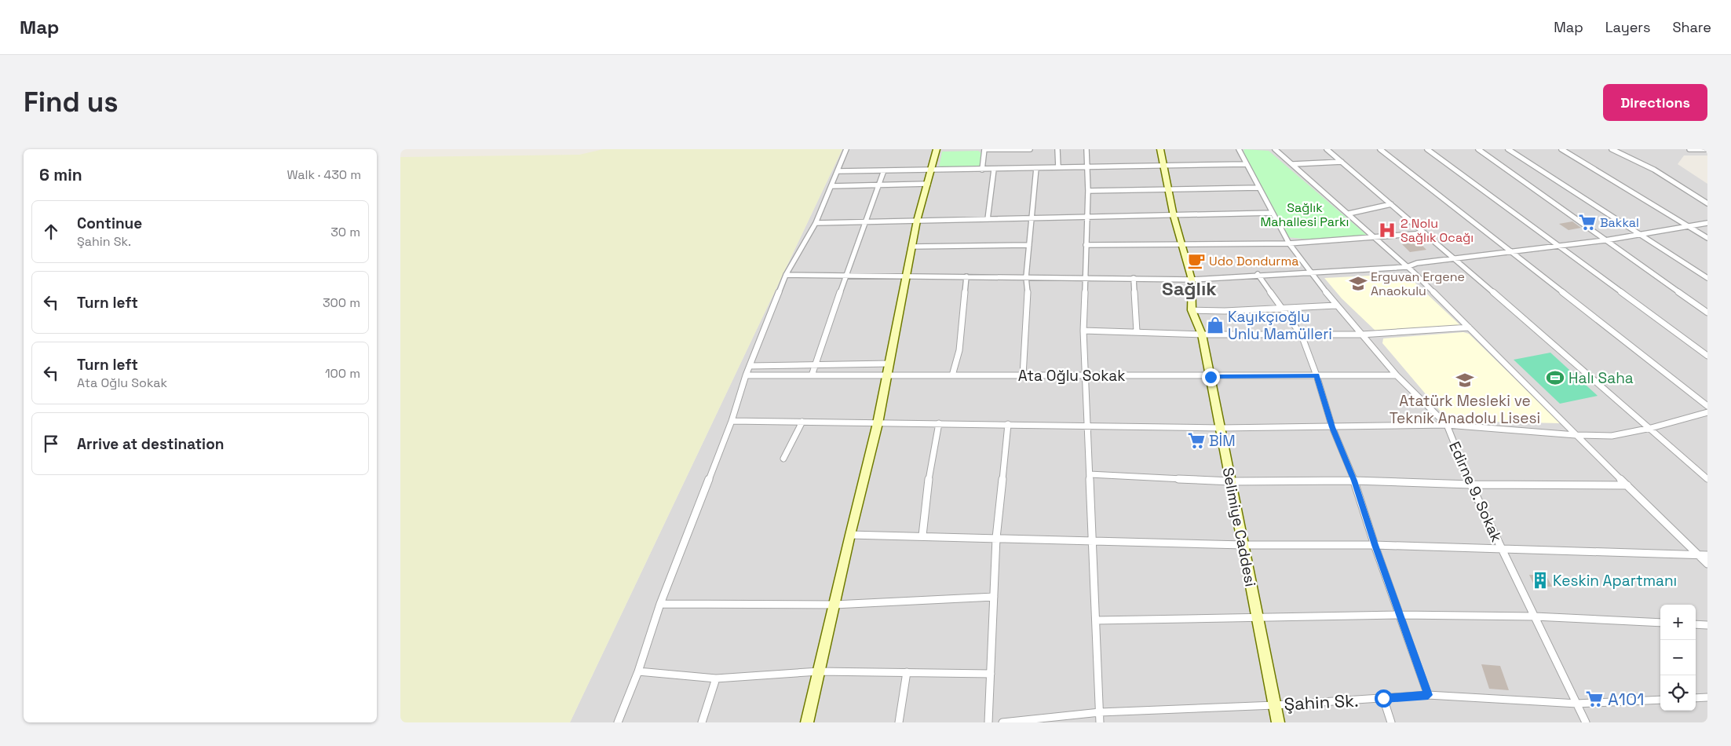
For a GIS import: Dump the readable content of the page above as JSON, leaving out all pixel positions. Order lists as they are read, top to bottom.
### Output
{
  "streets": {
    "street": [
      "Ata Oğlu Sokak",
      "Edirne 9. Sokak",
      "Selimiye Caddesi",
      "Şahin Sk."
    ]
  },
  "crossings": [
    ["Ata Oğlu Sokak", "Edirne 9. Sokak"],
    ["Ata Oğlu Sokak", "Selimiye Caddesi"],
    ["Edirne 9. Sokak", "Şahin Sk."],
    ["Selimiye Caddesi", "Şahin Sk."]
  ],
  "districts": ["Sağlık"],
  "parks": ["Sağlık Mahallesi Parkı"],
  "places": {
    "supermarket": ["Bakkal", "BİM", "A101"],
    "hospital": ["2 Nolu Sağlık Ocağı"],
    "cafe": ["Udo Dondurma"],
    "school or university": ["Erguvan Ergene Anaokulu", "Atatürk Mesleki ve Teknik Anadolu Lisesi"],
    "shop": ["Kayıkçıoğlu Unlu Mamülleri"],
    "sports": ["Halı Saha"],
    "building": ["Keskin Apartmanı"]
  },
  "page": {
    "header": "Map",
    "nav": ["Map", "Layers", "Share"],
    "buttons": "Directions",
    "title": "Find us",
    "heading": ["6 min", "Walk · 430 m"],
    "list": [
      ["Continue", "Şahin Sk.", "30 m"],
      ["Turn left", "300 m"],
      ["Turn left", "Ata Oğlu Sokak", "100 m"],
      "Arrive at destination"
    ],
    "map_buttons": ["+", "−"]
  }
}
